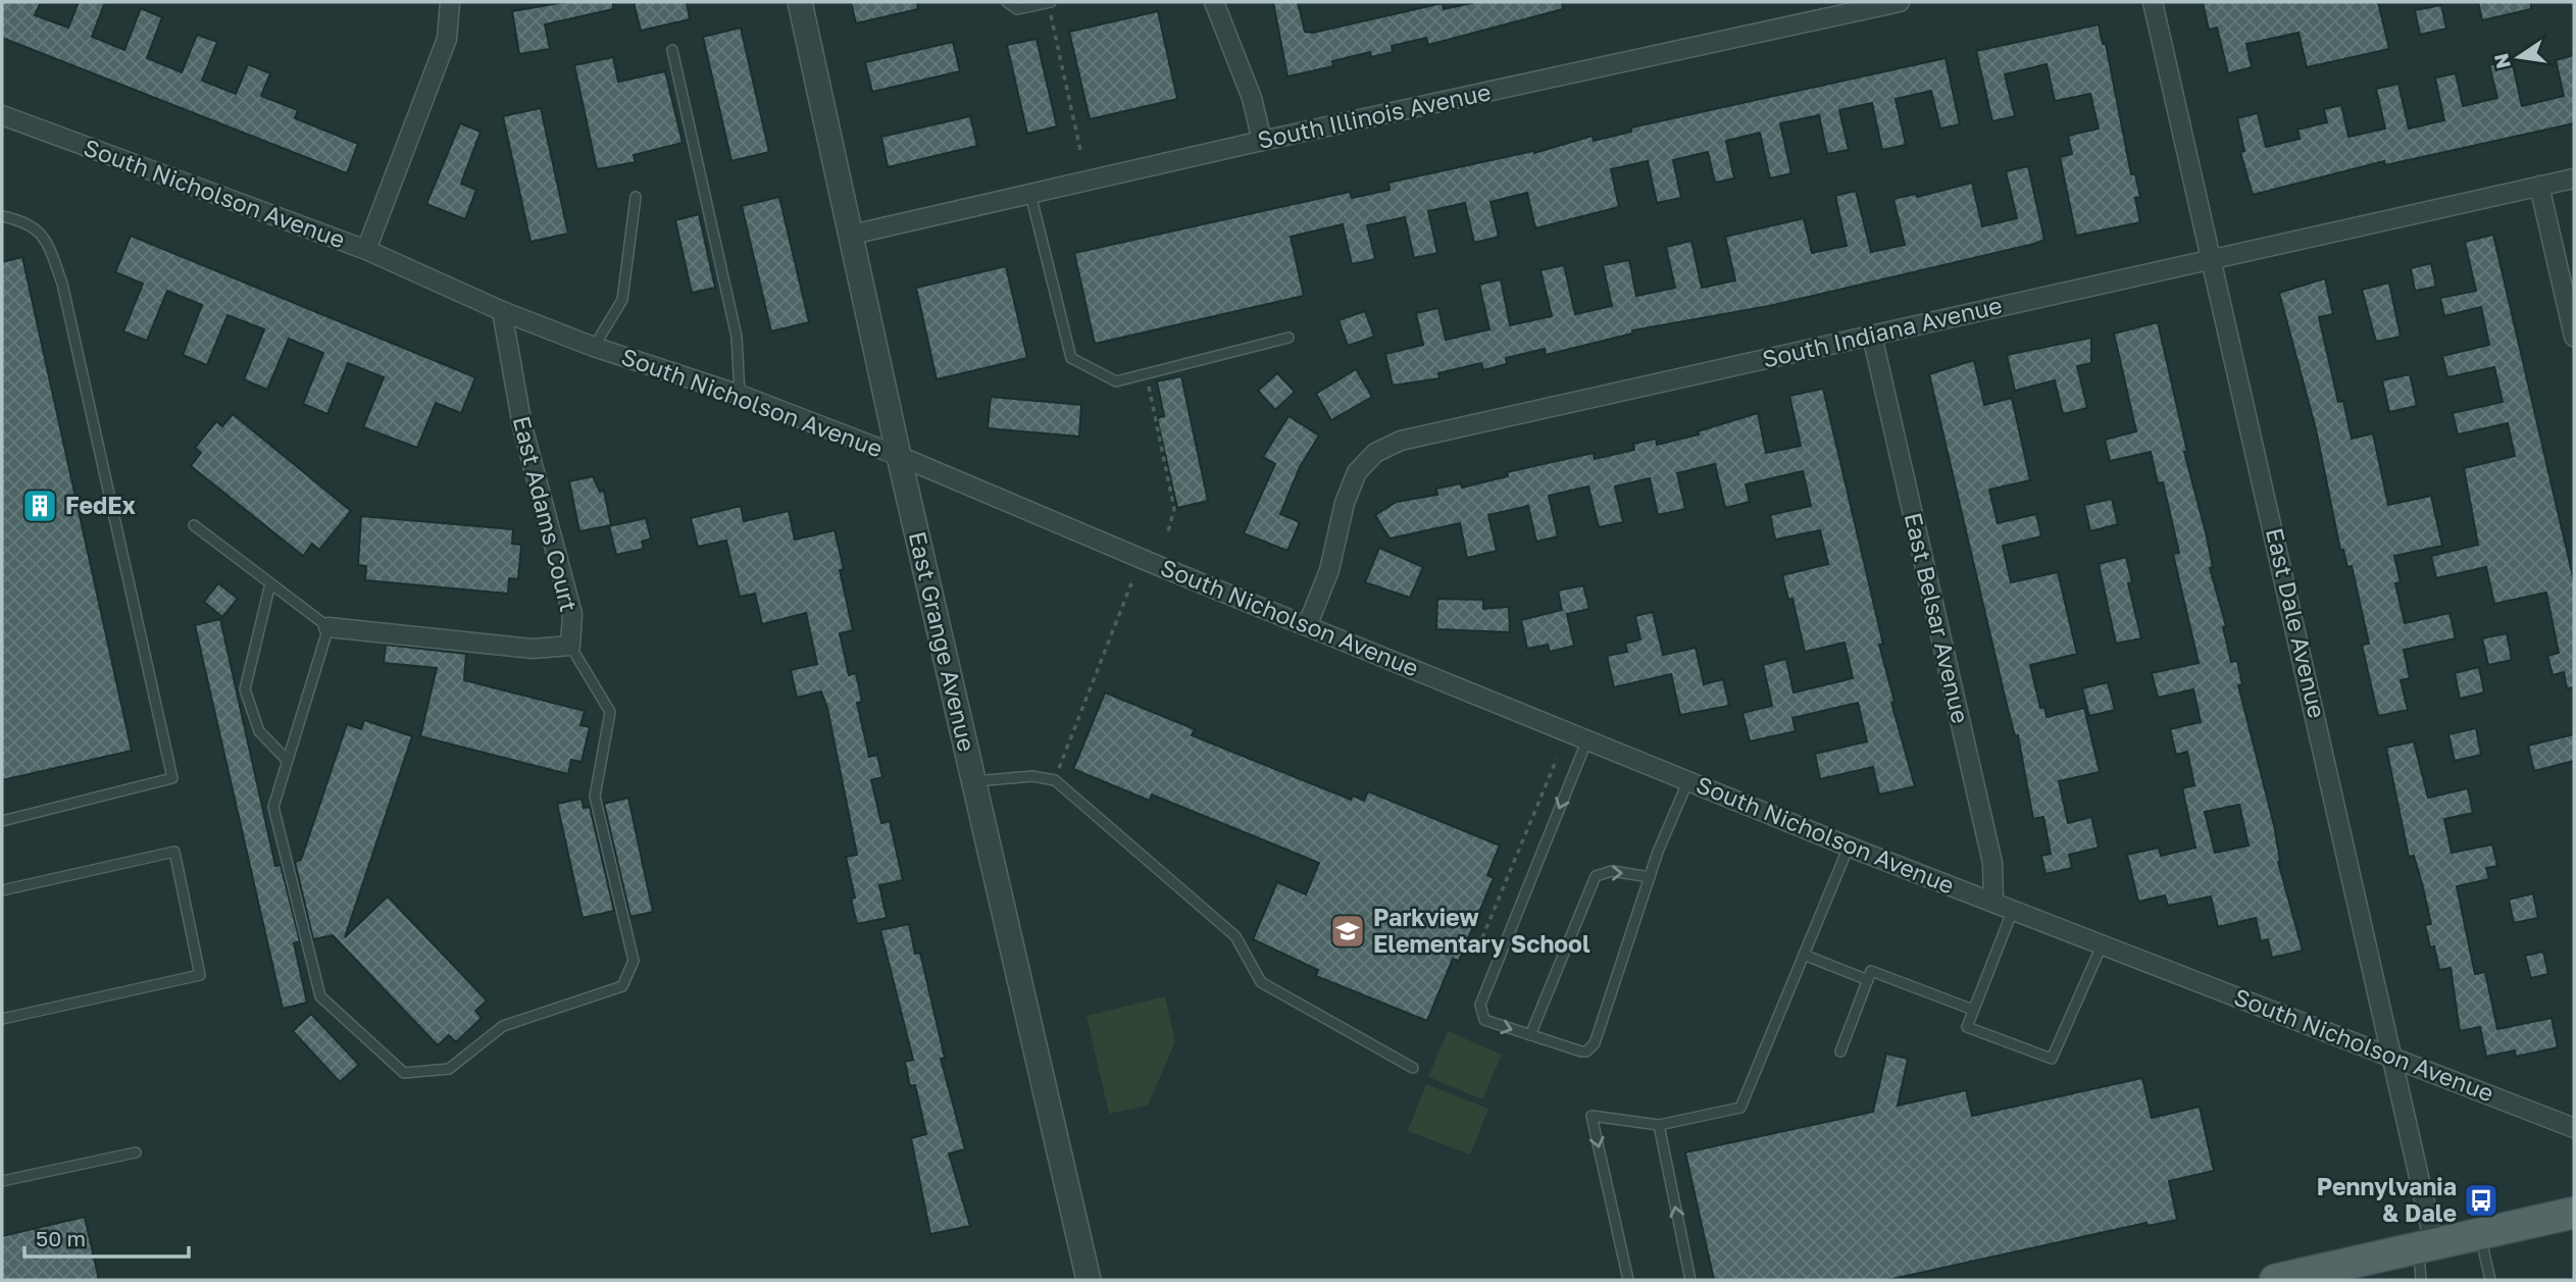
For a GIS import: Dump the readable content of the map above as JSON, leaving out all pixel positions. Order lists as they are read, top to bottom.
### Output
{
  "streets": {
    "street": [
      "South Illinois Avenue",
      "South Nicholson Avenue",
      "South Indiana Avenue",
      "East Adams Court",
      "East Belsar Avenue",
      "East Dale Avenue",
      "East Grange Avenue"
    ]
  },
  "crossings": [
    ["South Illinois Avenue", "East Grange Avenue"],
    ["South Nicholson Avenue", "South Indiana Avenue"],
    ["South Nicholson Avenue", "East Adams Court"],
    ["South Nicholson Avenue", "East Belsar Avenue"],
    ["South Nicholson Avenue", "East Dale Avenue"],
    ["South Nicholson Avenue", "East Grange Avenue"],
    ["South Indiana Avenue", "East Belsar Avenue"],
    ["South Indiana Avenue", "East Dale Avenue"]
  ],
  "places": {
    "building": ["FedEx"],
    "school or university": ["Parkview Elementary School"],
    "bus stop": ["Pennylvania & Dale"]
  },
  "scale_bar": "50 m",
  "north": "left"
}
